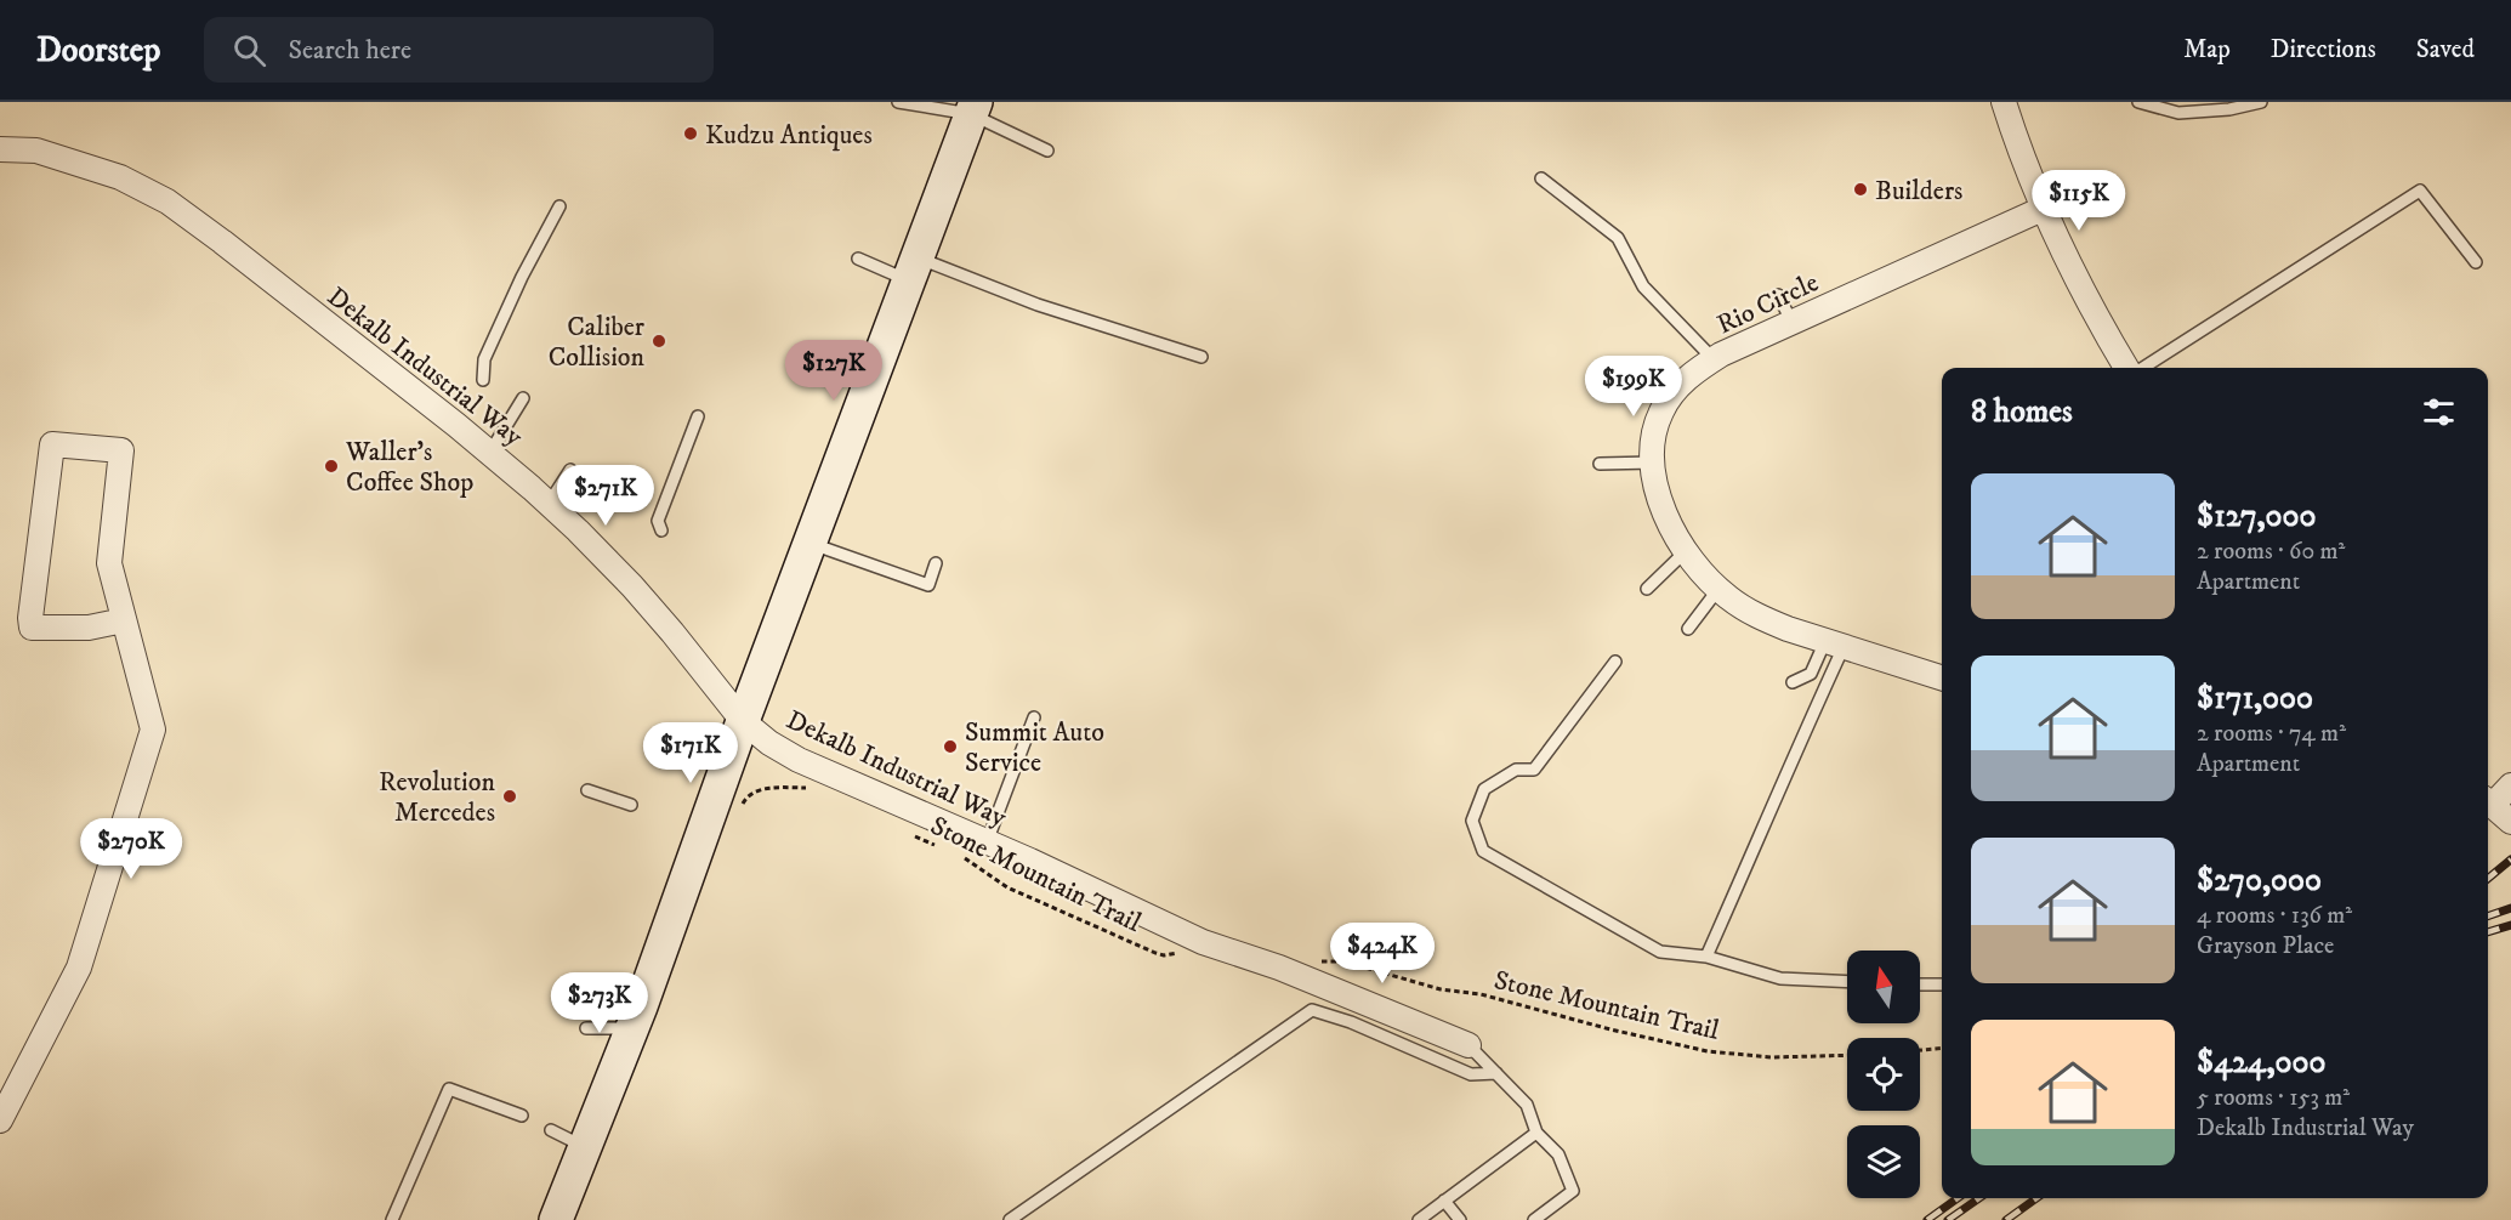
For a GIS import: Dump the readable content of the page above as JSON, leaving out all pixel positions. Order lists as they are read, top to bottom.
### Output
{
  "streets": {
    "street": ["Rio Circle", "Dekalb Industrial Way"],
    "path": ["Stone Mountain Trail"]
  },
  "crossings": [
    ["Dekalb Industrial Way", "Stone Mountain Trail"]
  ],
  "places": [
    "Kudzu Antiques",
    "Builders",
    "Caliber Collision",
    "Waller's Coffee Shop",
    "Summit Auto Service",
    "Revolution Mercedes"
  ],
  "north": "top",
  "page": {
    "header": "Doorstep",
    "search": "Search here",
    "nav": ["Map", "Directions", "Saved"],
    "price": [
      "$115K",
      "$127K",
      "$199K",
      "$271K",
      "$171K",
      "$270K",
      "$424K",
      "$273K"
    ],
    "heading": "8 homes",
    "list": [
      {
        "name": "$127,000",
        "note": "2 rooms · 60 m² · Apartment"
      },
      {
        "name": "$171,000",
        "note": "2 rooms · 74 m² · Apartment"
      },
      {
        "name": "$270,000",
        "note": "4 rooms · 136 m² · Grayson Place"
      },
      {
        "name": "$424,000",
        "note": "5 rooms · 153 m² · Dekalb Industrial Way"
      }
    ]
  }
}
